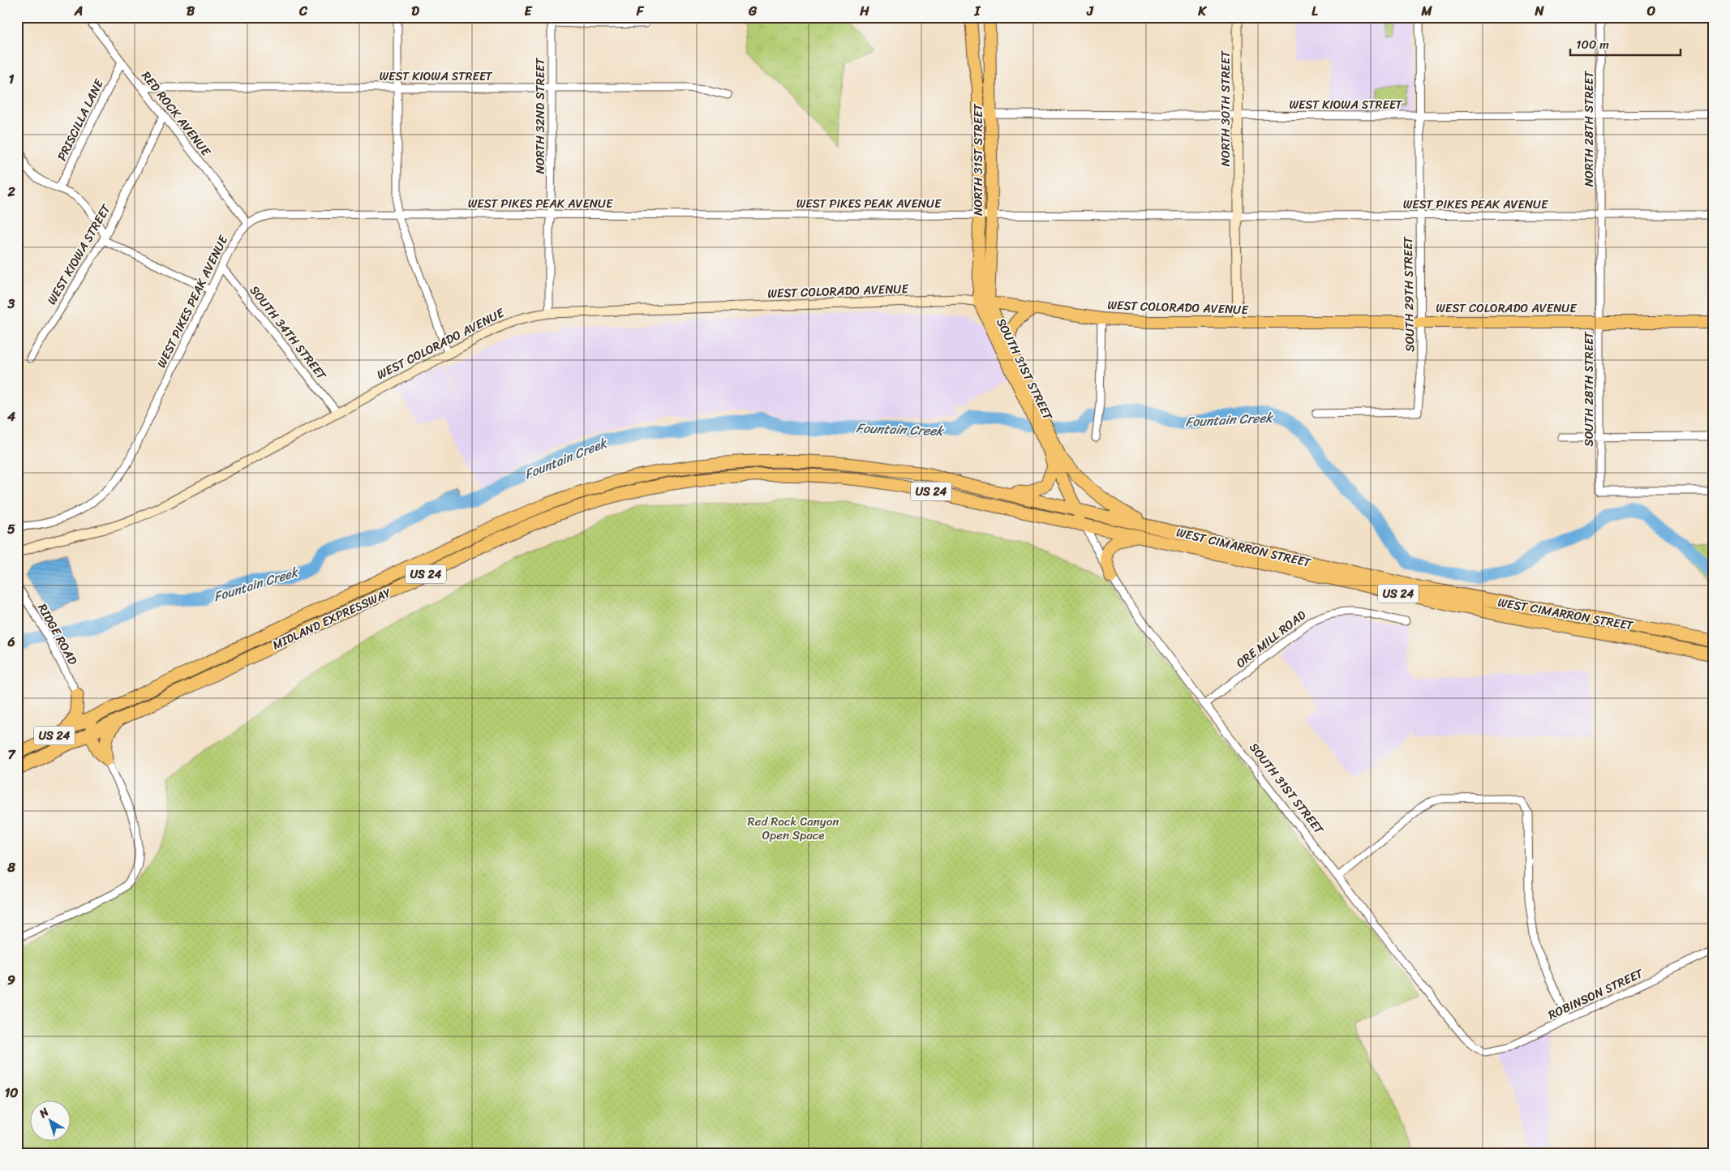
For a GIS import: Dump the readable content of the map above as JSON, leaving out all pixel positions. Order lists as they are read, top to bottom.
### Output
{
  "streets": {
    "highway": ["US 24", "WEST CIMARRON STREET", "MIDLAND EXPRESSWAY"],
    "main road": [
      "NORTH 30TH STREET",
      "NORTH 31ST STREET",
      "WEST COLORADO AVENUE",
      "SOUTH 31ST STREET"
    ],
    "street": [
      "WEST KIOWA STREET",
      "RED ROCK AVENUE",
      "NORTH 32ND STREET",
      "PRISCILLA LANE",
      "NORTH 28TH STREET",
      "WEST PIKES PEAK AVENUE",
      "SOUTH 29TH STREET",
      "SOUTH 34TH STREET",
      "SOUTH 28TH STREET",
      "RIDGE ROAD",
      "ORE MILL ROAD",
      "ROBINSON STREET"
    ]
  },
  "crossings": [
    ["WEST KIOWA STREET", "NORTH 30TH STREET"],
    ["WEST KIOWA STREET", "RED ROCK AVENUE"],
    ["WEST KIOWA STREET", "NORTH 32ND STREET"],
    ["WEST KIOWA STREET", "NORTH 28TH STREET"],
    ["WEST KIOWA STREET", "NORTH 31ST STREET"],
    ["WEST KIOWA STREET", "SOUTH 29TH STREET"],
    ["NORTH 30TH STREET", "WEST PIKES PEAK AVENUE"],
    ["NORTH 30TH STREET", "WEST COLORADO AVENUE"],
    ["RED ROCK AVENUE", "PRISCILLA LANE"],
    ["RED ROCK AVENUE", "WEST PIKES PEAK AVENUE"],
    ["NORTH 32ND STREET", "WEST PIKES PEAK AVENUE"],
    ["NORTH 32ND STREET", "WEST COLORADO AVENUE"],
    ["NORTH 28TH STREET", "WEST PIKES PEAK AVENUE"],
    ["NORTH 28TH STREET", "SOUTH 28TH STREET"],
    ["NORTH 31ST STREET", "WEST PIKES PEAK AVENUE"],
    ["NORTH 31ST STREET", "WEST COLORADO AVENUE"],
    ["NORTH 31ST STREET", "SOUTH 31ST STREET"],
    ["WEST PIKES PEAK AVENUE", "SOUTH 29TH STREET"],
    ["WEST PIKES PEAK AVENUE", "SOUTH 34TH STREET"],
    ["WEST PIKES PEAK AVENUE", "SOUTH 31ST STREET"],
    ["WEST PIKES PEAK AVENUE", "SOUTH 28TH STREET"],
    ["WEST COLORADO AVENUE", "SOUTH 29TH STREET"],
    ["WEST COLORADO AVENUE", "SOUTH 34TH STREET"],
    ["WEST COLORADO AVENUE", "SOUTH 31ST STREET"],
    ["WEST COLORADO AVENUE", "SOUTH 28TH STREET"],
    ["SOUTH 31ST STREET", "WEST CIMARRON STREET"],
    ["SOUTH 31ST STREET", "ORE MILL ROAD"],
    ["SOUTH 31ST STREET", "ROBINSON STREET"],
    ["WEST CIMARRON STREET", "MIDLAND EXPRESSWAY"]
  ],
  "water": ["Fountain Creek"],
  "parks": ["Red Rock Canyon Open Space"],
  "scale_bar": "100 m",
  "north": "top left",
  "grid": {
    "columns": [
      "A",
      "B",
      "C",
      "D",
      "E",
      "F",
      "G",
      "H",
      "I",
      "J",
      "K",
      "L",
      "M",
      "N",
      "O"
    ],
    "rows": [
      "1",
      "2",
      "3",
      "4",
      "5",
      "6",
      "7",
      "8",
      "9",
      "10"
    ]
  }
}
